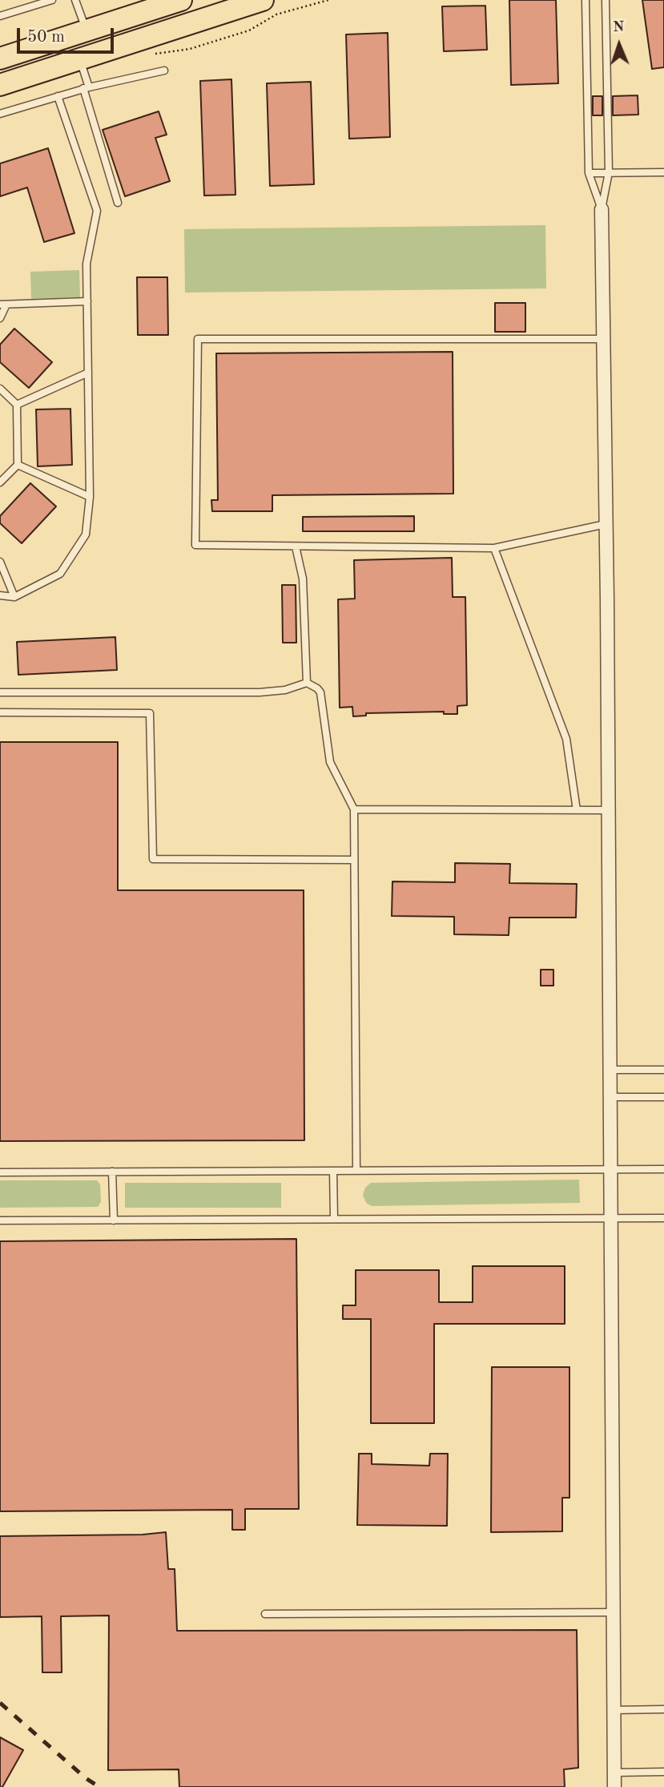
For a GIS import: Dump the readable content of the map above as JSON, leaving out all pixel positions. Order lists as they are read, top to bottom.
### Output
{
  "scale_bar": "50 m",
  "north": "top"
}
